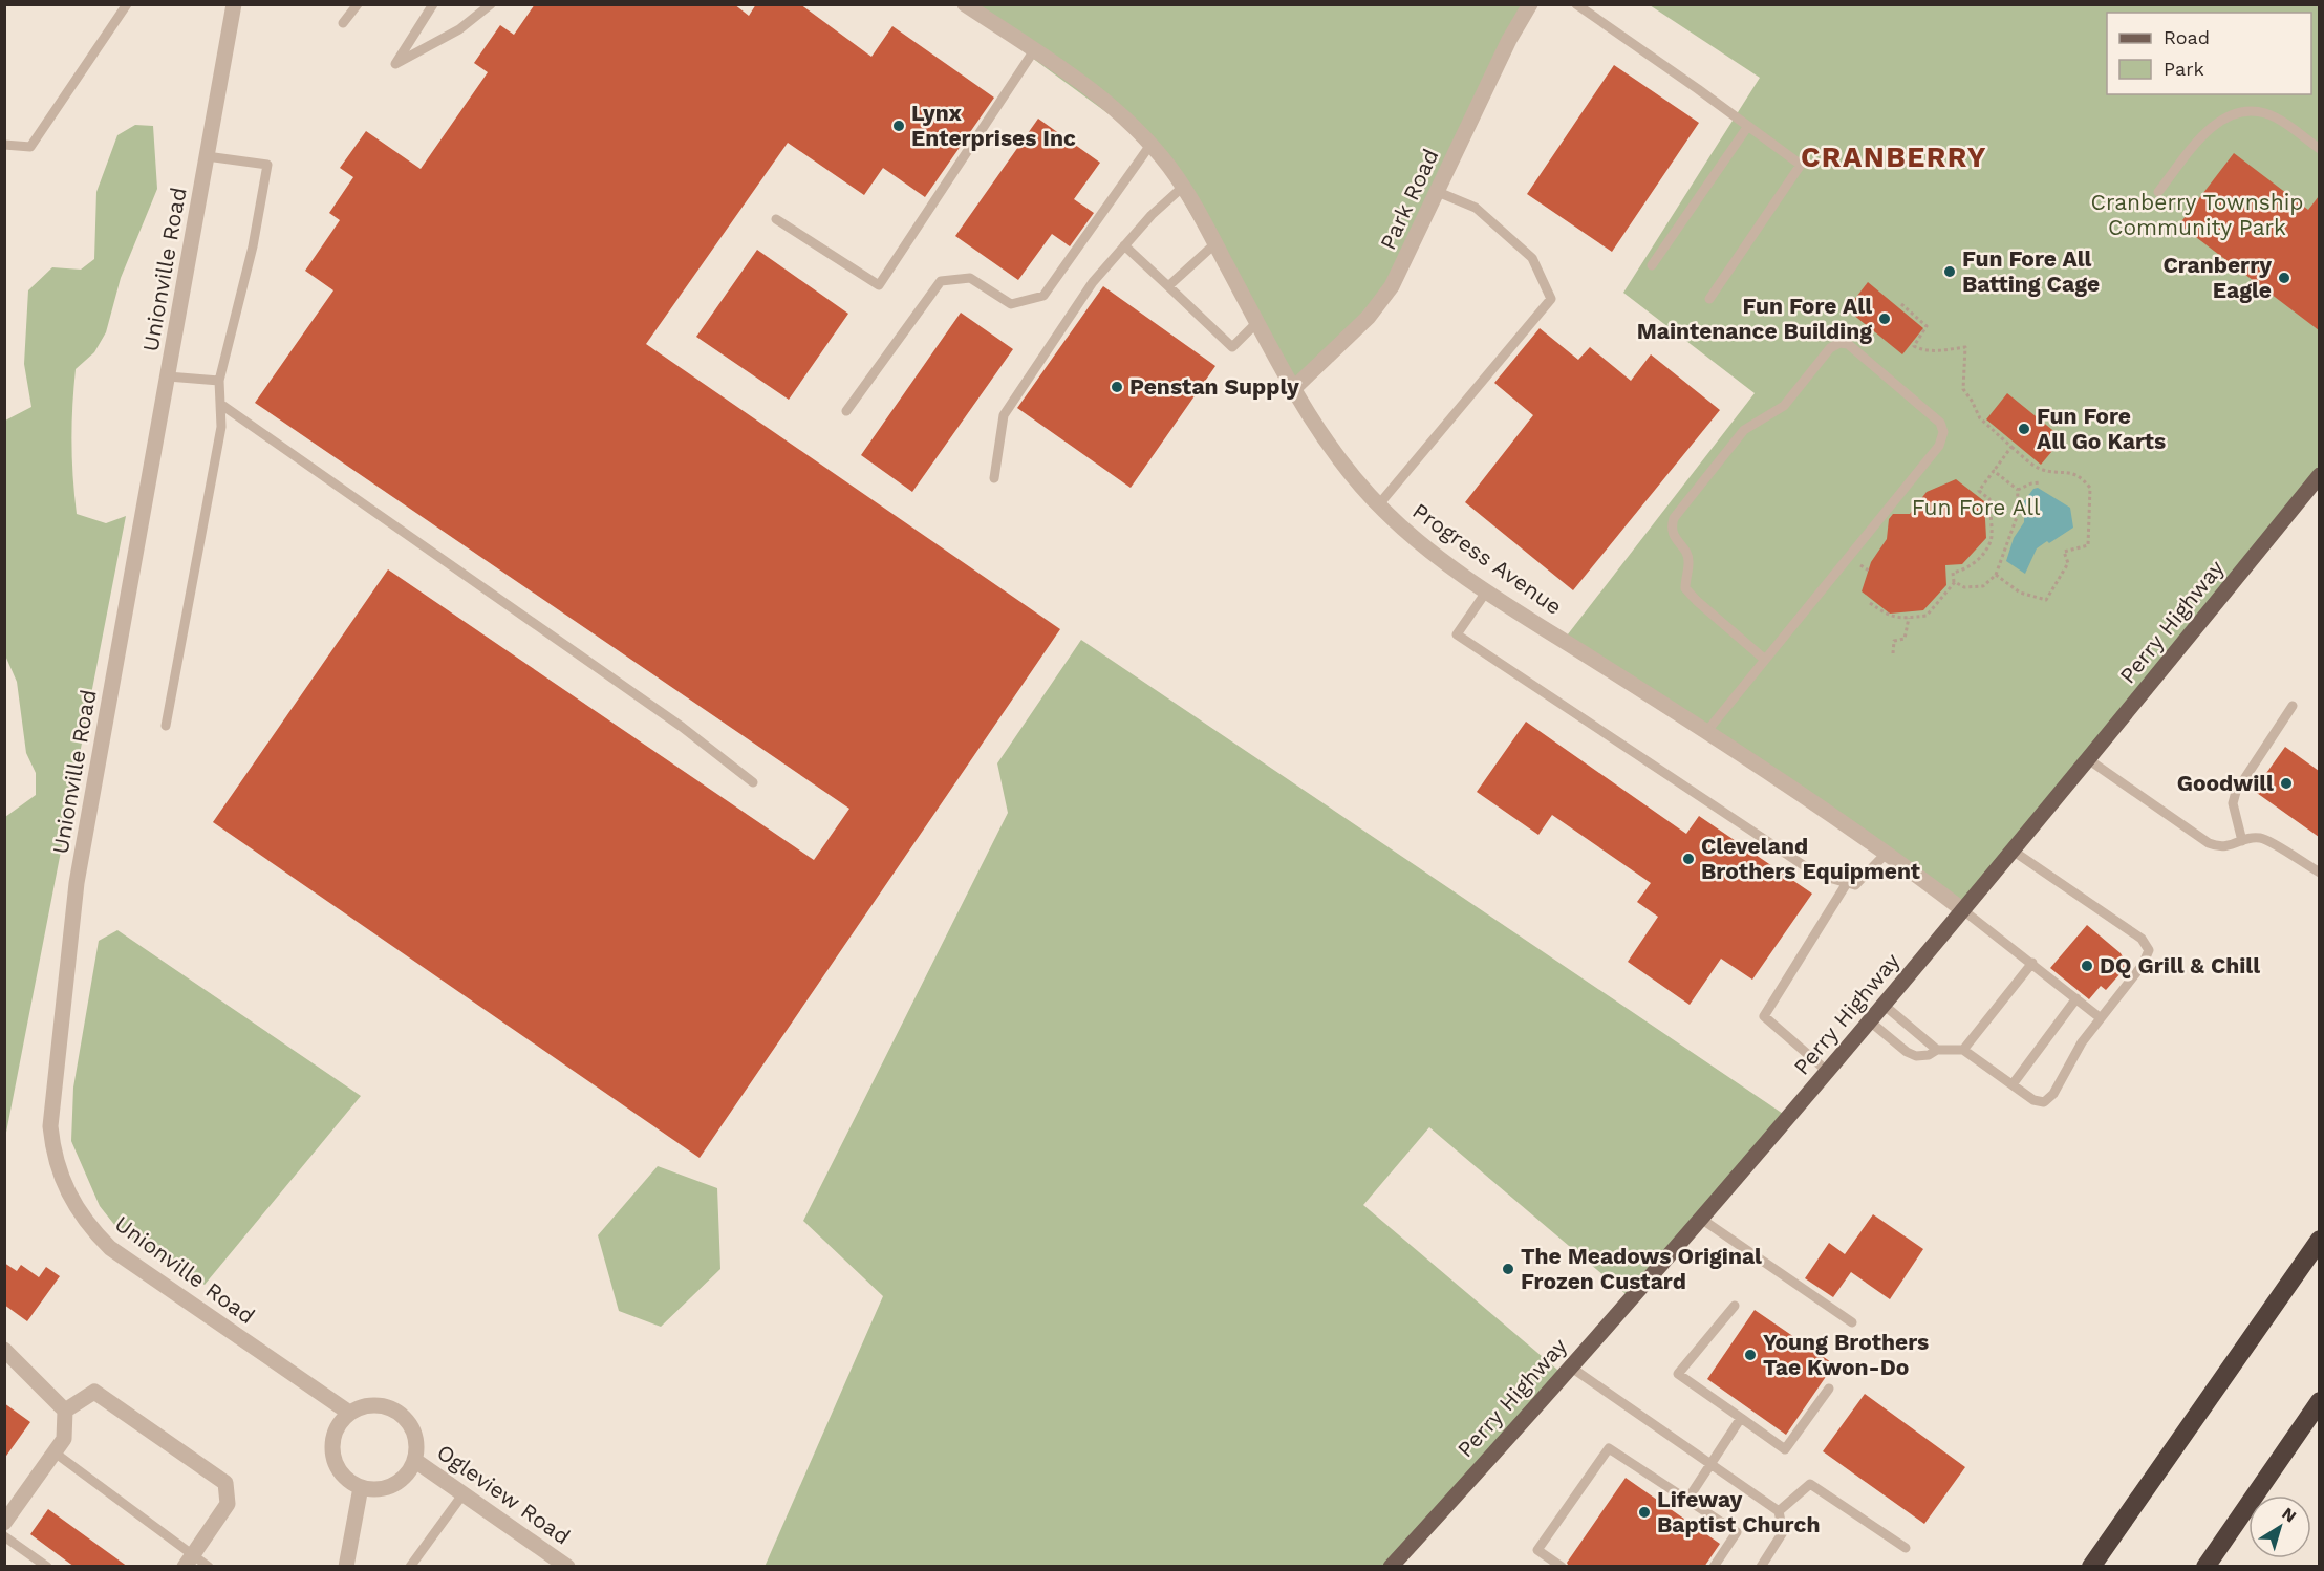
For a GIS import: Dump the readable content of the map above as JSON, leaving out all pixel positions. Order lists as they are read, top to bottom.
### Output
{
  "streets": {
    "main road": ["Perry Highway"],
    "street": [
      "Park Road",
      "Unionville Road",
      "Progress Avenue",
      "Ogleview Road"
    ]
  },
  "crossings": [
    ["Park Road", "Progress Avenue"],
    ["Unionville Road", "Ogleview Road"],
    ["Progress Avenue", "Perry Highway"]
  ],
  "districts": ["CRANBERRY"],
  "parks": ["Cranberry Township Community Park", "Fun Fore All"],
  "places": [
    "Lynx Enterprises Inc",
    "Fun Fore All Batting Cage",
    "Cranberry Eagle",
    "Fun Fore All Maintenance Building",
    "Penstan Supply",
    "Fun Fore All Go Karts",
    "Goodwill",
    "Cleveland Brothers Equipment",
    "DQ Grill & Chill",
    "The Meadows Original Frozen Custard",
    "Young Brothers Tae Kwon-Do",
    "Lifeway Baptist Church"
  ],
  "legend": ["Road", "Park"],
  "north": "top right"
}
